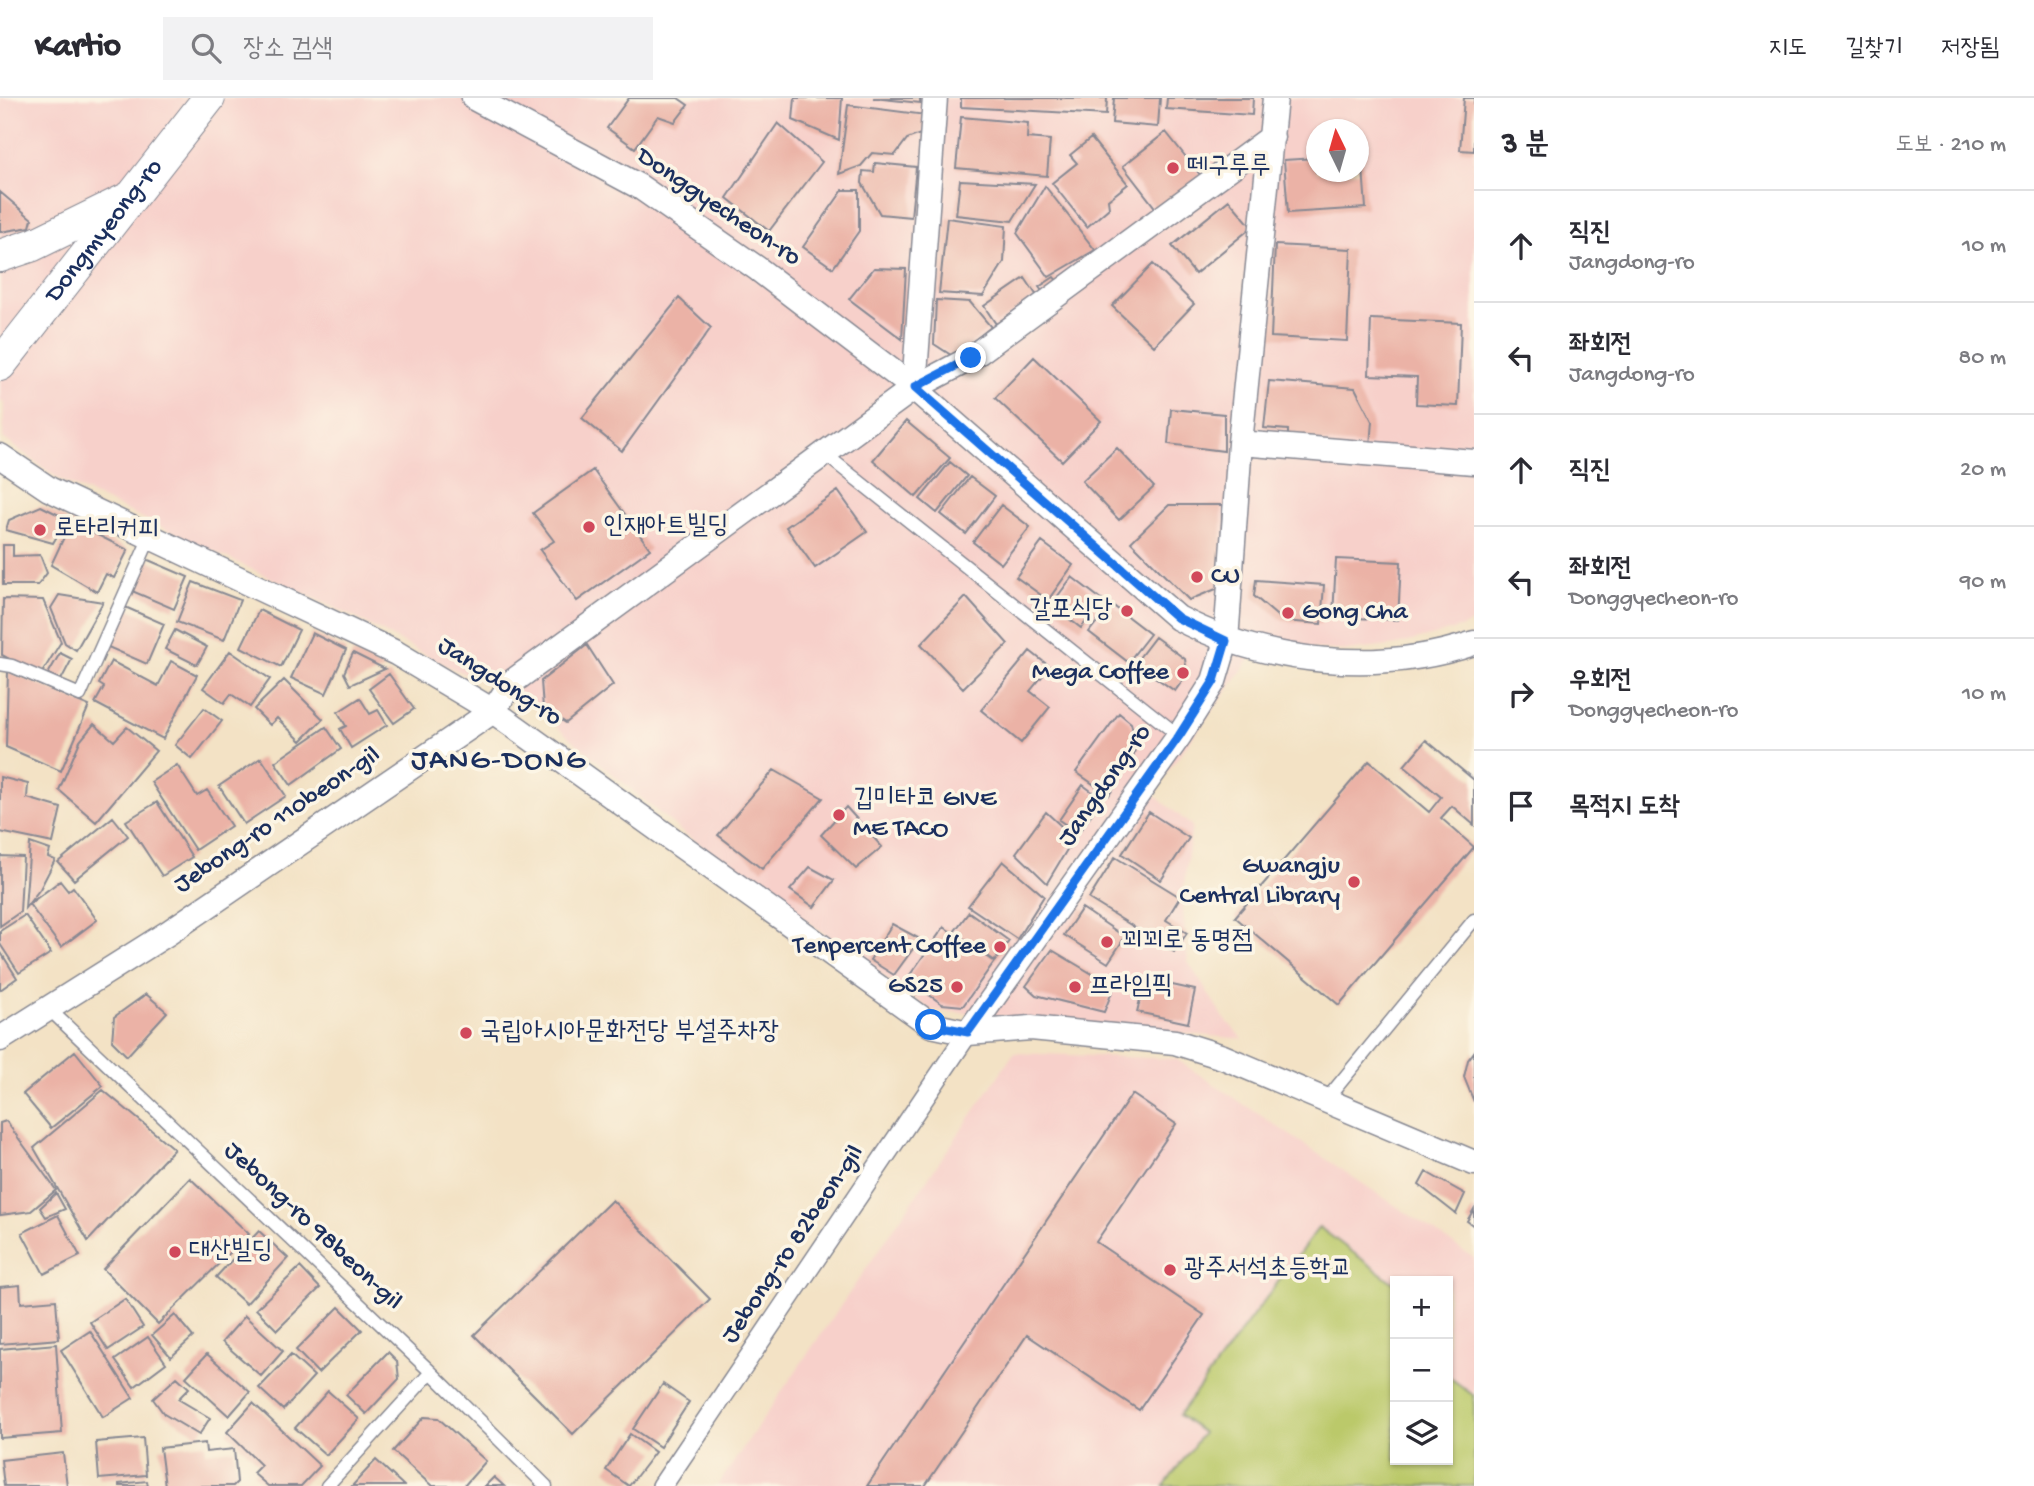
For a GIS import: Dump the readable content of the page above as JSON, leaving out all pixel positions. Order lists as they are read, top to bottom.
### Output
{
  "streets": {
    "street": [
      "Donggyecheon-ro",
      "Dongmyeong-ro",
      "Jangdong-ro",
      "Jebong-ro 110beon-gil",
      "Jebong-ro 82beon-gil"
    ],
    "lane": ["Jebong-ro 98beon-gil"]
  },
  "crossings": [
    ["Donggyecheon-ro", "Jebong-ro 110beon-gil"],
    ["Jangdong-ro", "Jebong-ro 110beon-gil"],
    ["Jangdong-ro", "Jebong-ro 82beon-gil"],
    ["Jebong-ro 110beon-gil", "Jebong-ro 98beon-gil"]
  ],
  "districts": ["JANG-DONG"],
  "places": [
    "떼구루루",
    "인재아트빌딩",
    "로타리커피",
    "CU",
    "갈포식당",
    "Gong Cha",
    "Mega Coffee",
    "깁미타코 GIVE ME TACO",
    "Gwangju Central Library",
    "꾀꾀로 동명점",
    "Tenpercent Coffee",
    "GS25",
    "프라임픽",
    "국립아시아문화전당 부설주차장",
    "대산빌딩",
    "광주서석초등학교"
  ],
  "north": "top",
  "page": {
    "header": "Kartio",
    "search": "장소 검색",
    "nav": ["지도", "길찾기", "저장됨"],
    "heading": ["3 분", "도보 · 210 m"],
    "list": [
      ["직진", "Jangdong-ro", "10 m"],
      ["좌회전", "Jangdong-ro", "80 m"],
      ["직진", "20 m"],
      ["좌회전", "Donggyecheon-ro", "90 m"],
      ["우회전", "Donggyecheon-ro", "10 m"],
      "목적지 도착"
    ],
    "map_buttons": ["+", "−"]
  }
}
